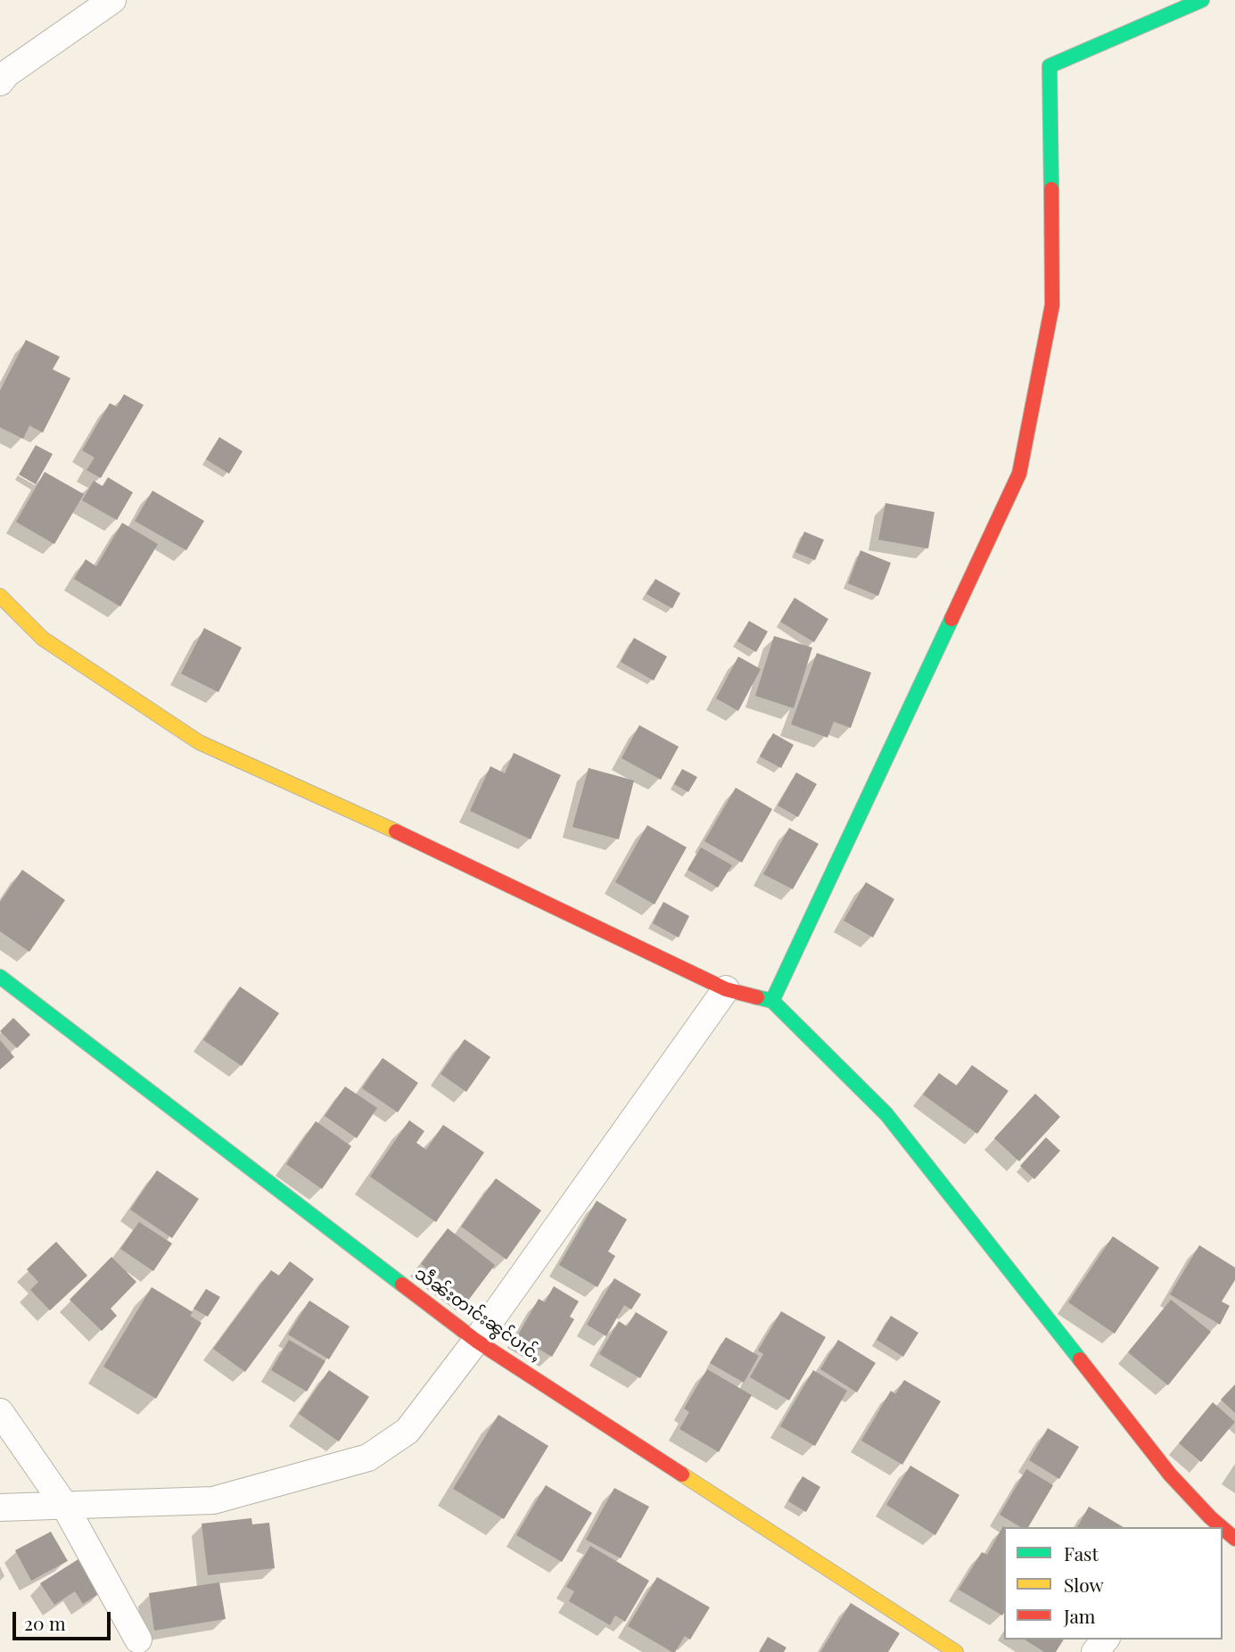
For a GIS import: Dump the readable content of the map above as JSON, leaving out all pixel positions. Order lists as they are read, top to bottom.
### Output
{
  "streets": {
    "street": ["သဵၼ်းတၢင်းၼွင်ပၢင်ႇ"]
  },
  "legend": ["Fast", "Slow", "Jam"],
  "scale_bar": "20 m"
}
